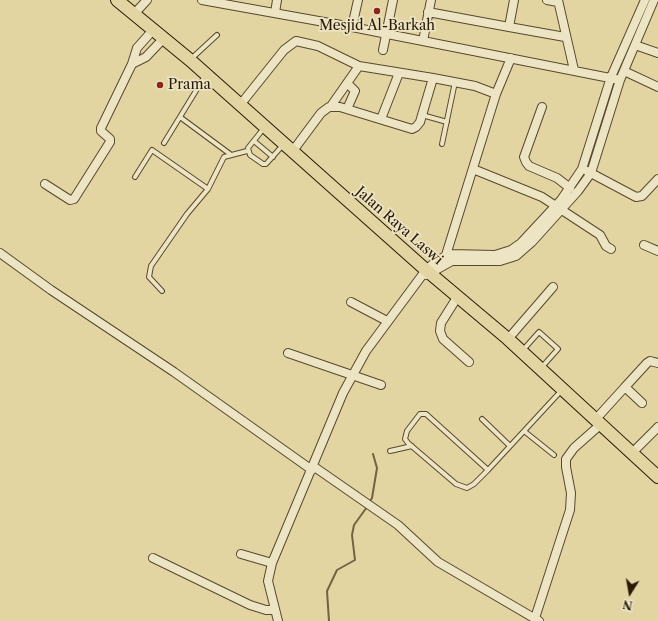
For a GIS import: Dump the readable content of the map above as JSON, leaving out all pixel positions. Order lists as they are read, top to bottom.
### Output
{
  "streets": {
    "main road": ["Jalan Raya Laswi"]
  },
  "places": ["Mesjid Al-Barkah", "Prama"],
  "north": "bottom"
}
